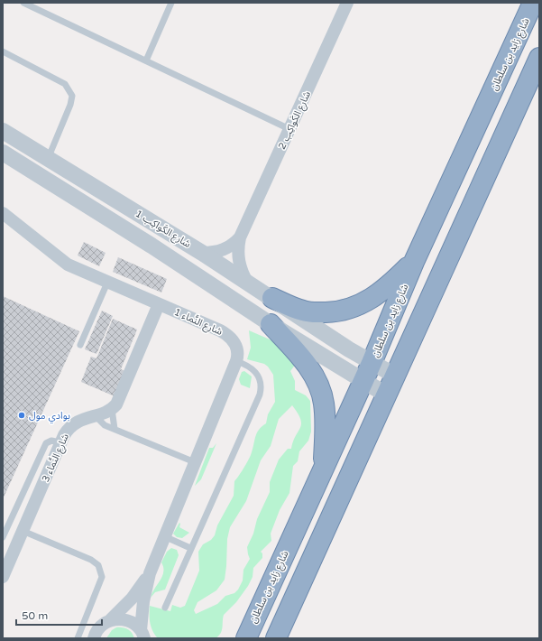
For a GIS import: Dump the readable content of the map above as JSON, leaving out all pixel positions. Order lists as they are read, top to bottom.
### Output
{
  "streets": {
    "highway": ["شارع زايد بن سلطان"],
    "street": [
      "شارع الكَواكِب 2",
      "شارع الكَواكِب 1",
      "شارع النَّماء 1",
      "شارع النَّماء 3"
    ]
  },
  "crossings": [
    ["شارع زايد بن سلطان", "شارع الكَواكِب 1"],
    ["شارع الكَواكِب 2", "شارع الكَواكِب 1"]
  ],
  "places": ["بوادي مول"],
  "scale_bar": "50 m"
}
